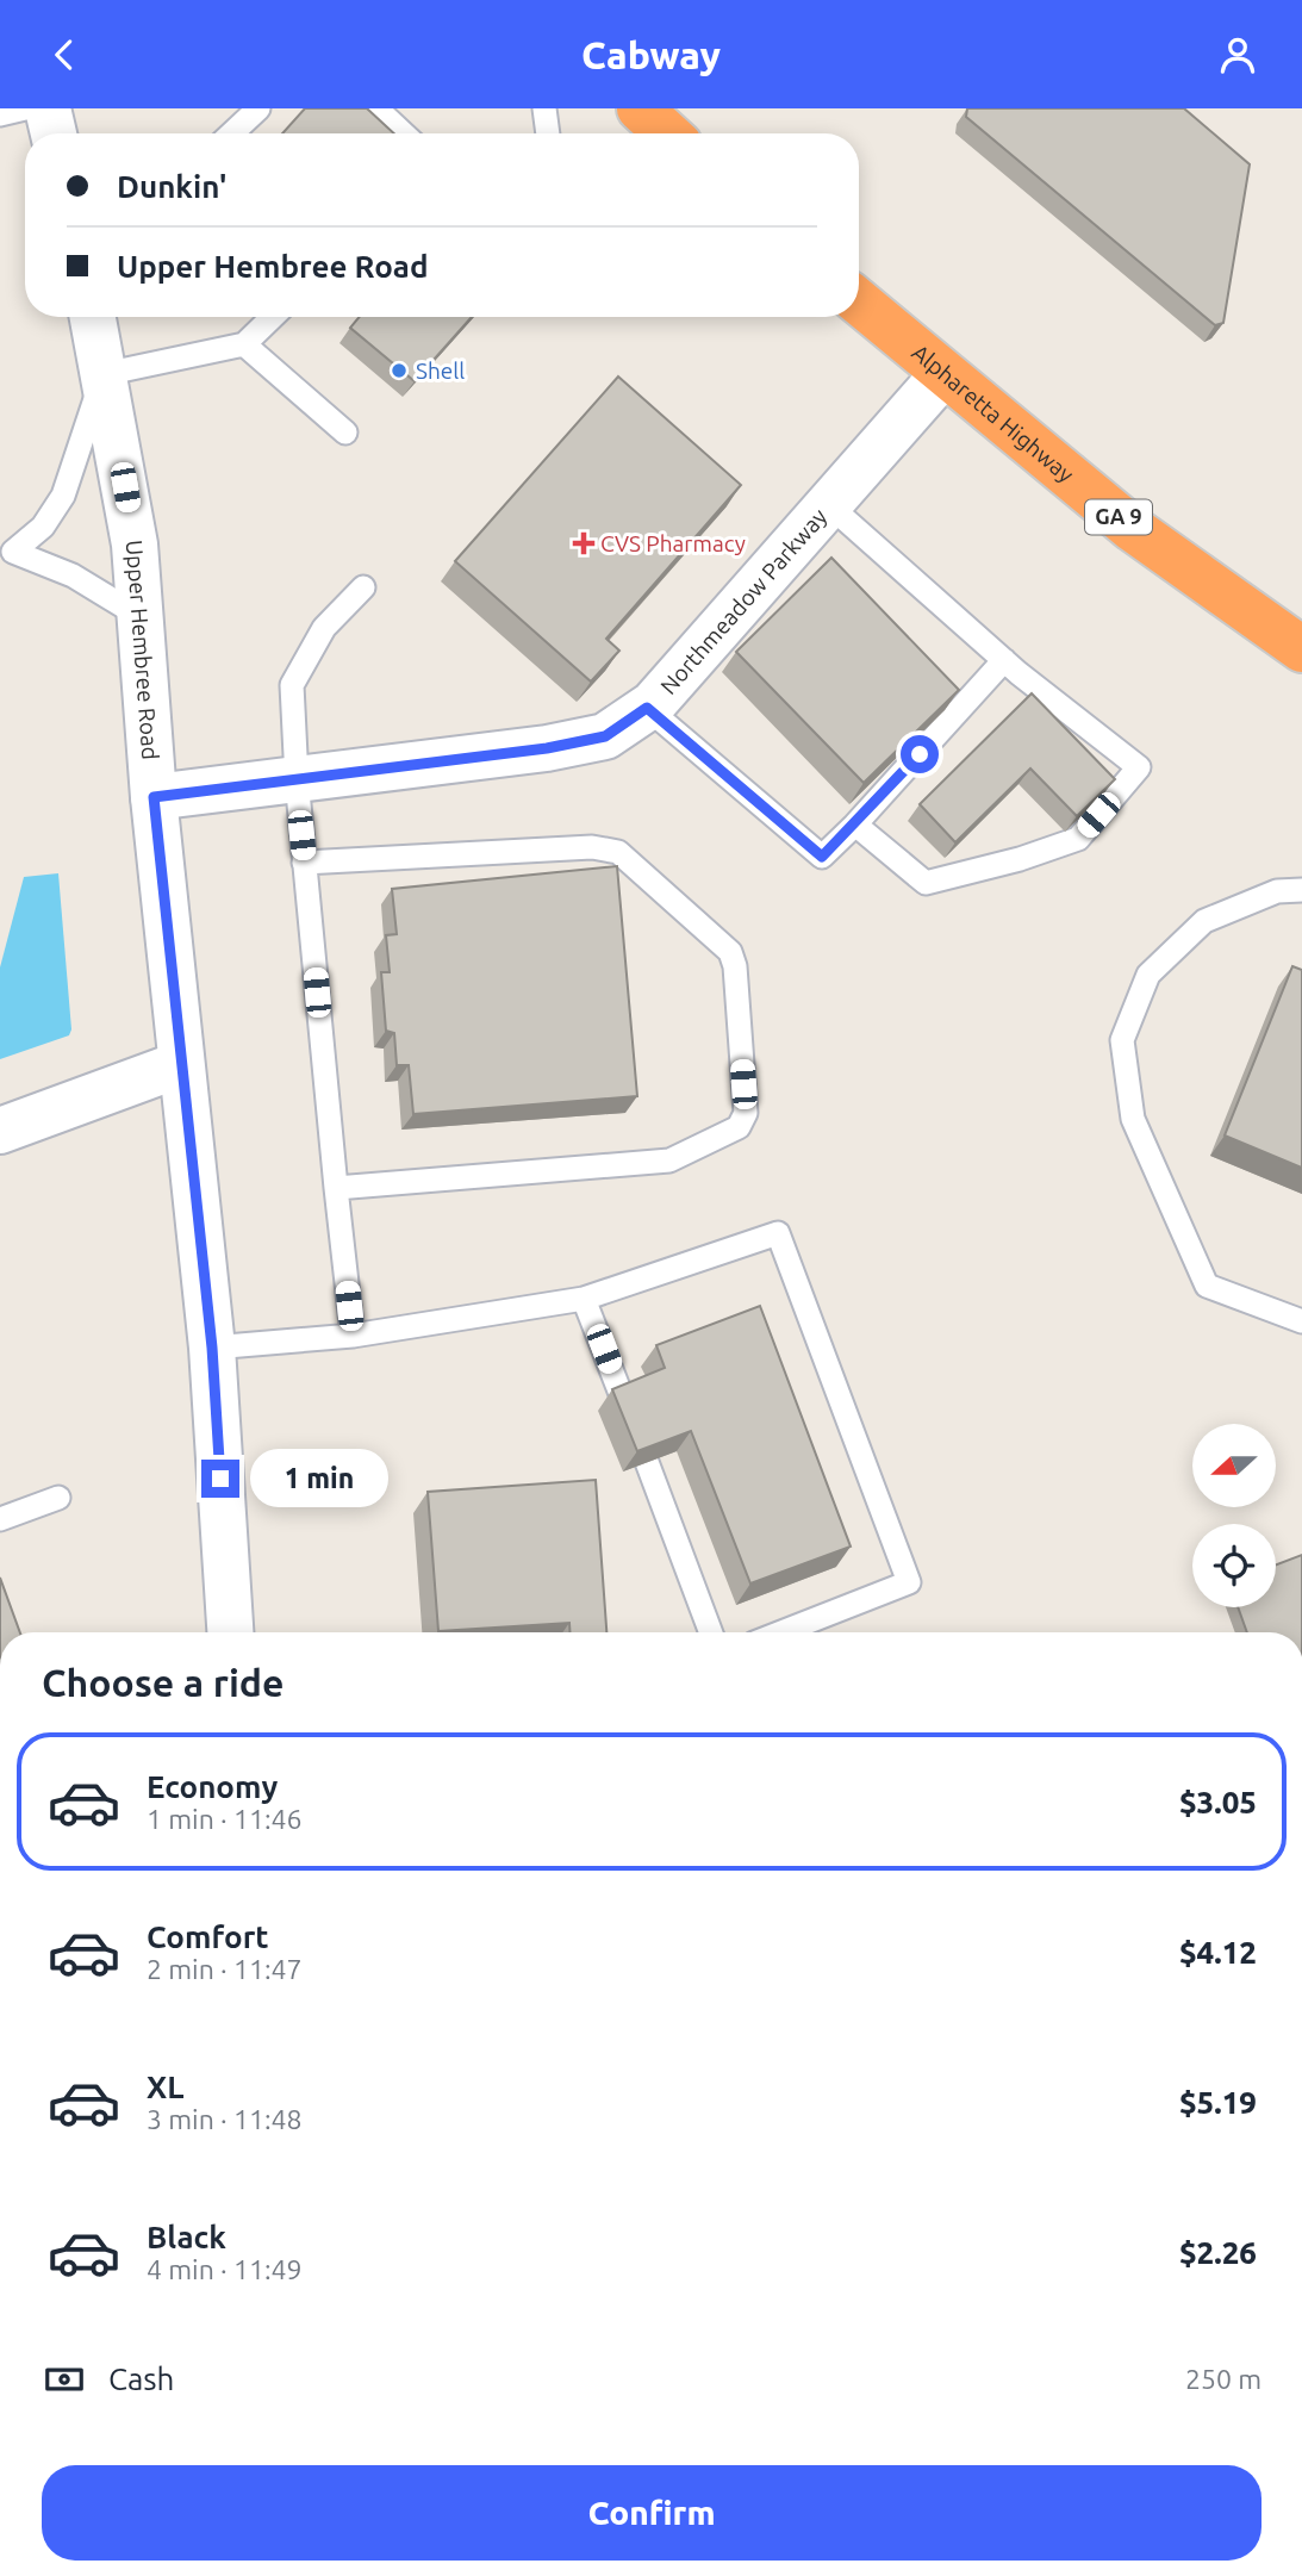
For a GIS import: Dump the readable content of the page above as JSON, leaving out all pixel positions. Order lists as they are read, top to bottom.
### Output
{
  "streets": {
    "highway": ["Alpharetta Highway", "GA 9"],
    "street": ["Northmeadow Parkway", "Upper Hembree Road"]
  },
  "crossings": [
    ["Alpharetta Highway", "Northmeadow Parkway"],
    ["Northmeadow Parkway", "Upper Hembree Road"]
  ],
  "places": {
    "other": ["Shell"],
    "health": ["CVS Pharmacy"]
  },
  "north": "left",
  "page": {
    "header": "Cabway",
    "banner": ["Dunkin'", "Upper Hembree Road"],
    "bubble": "1 min",
    "heading": "Choose a ride",
    "list": [
      {
        "name": "Economy",
        "note": "1 min · 11:46",
        "value": "$3.05"
      },
      {
        "name": "Comfort",
        "note": "2 min · 11:47",
        "value": "$4.12"
      },
      {
        "name": "XL",
        "note": "3 min · 11:48",
        "value": "$5.19"
      },
      {
        "name": "Black",
        "note": "4 min · 11:49",
        "value": "$2.26"
      }
    ],
    "pay": ["Cash", "250 m"],
    "buttons": "Confirm"
  }
}
